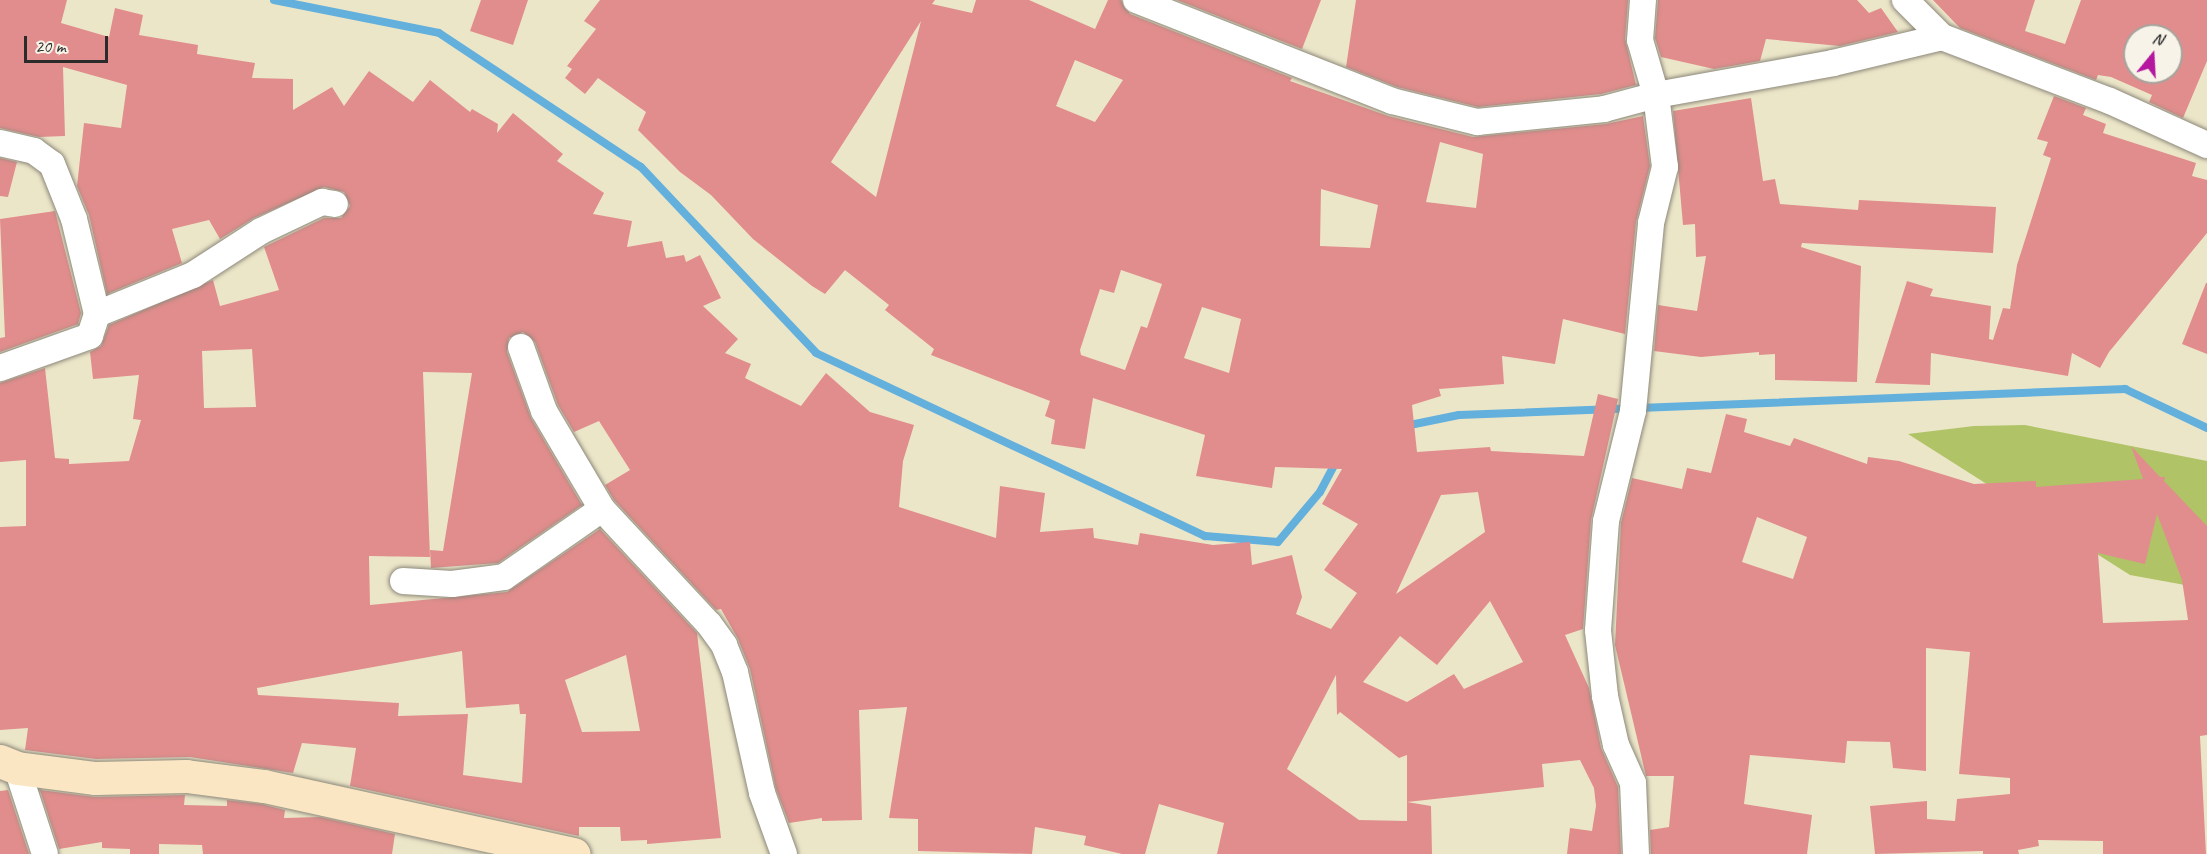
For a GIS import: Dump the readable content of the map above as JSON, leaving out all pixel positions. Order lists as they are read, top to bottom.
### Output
{
  "scale_bar": "20 m",
  "north": "top"
}
